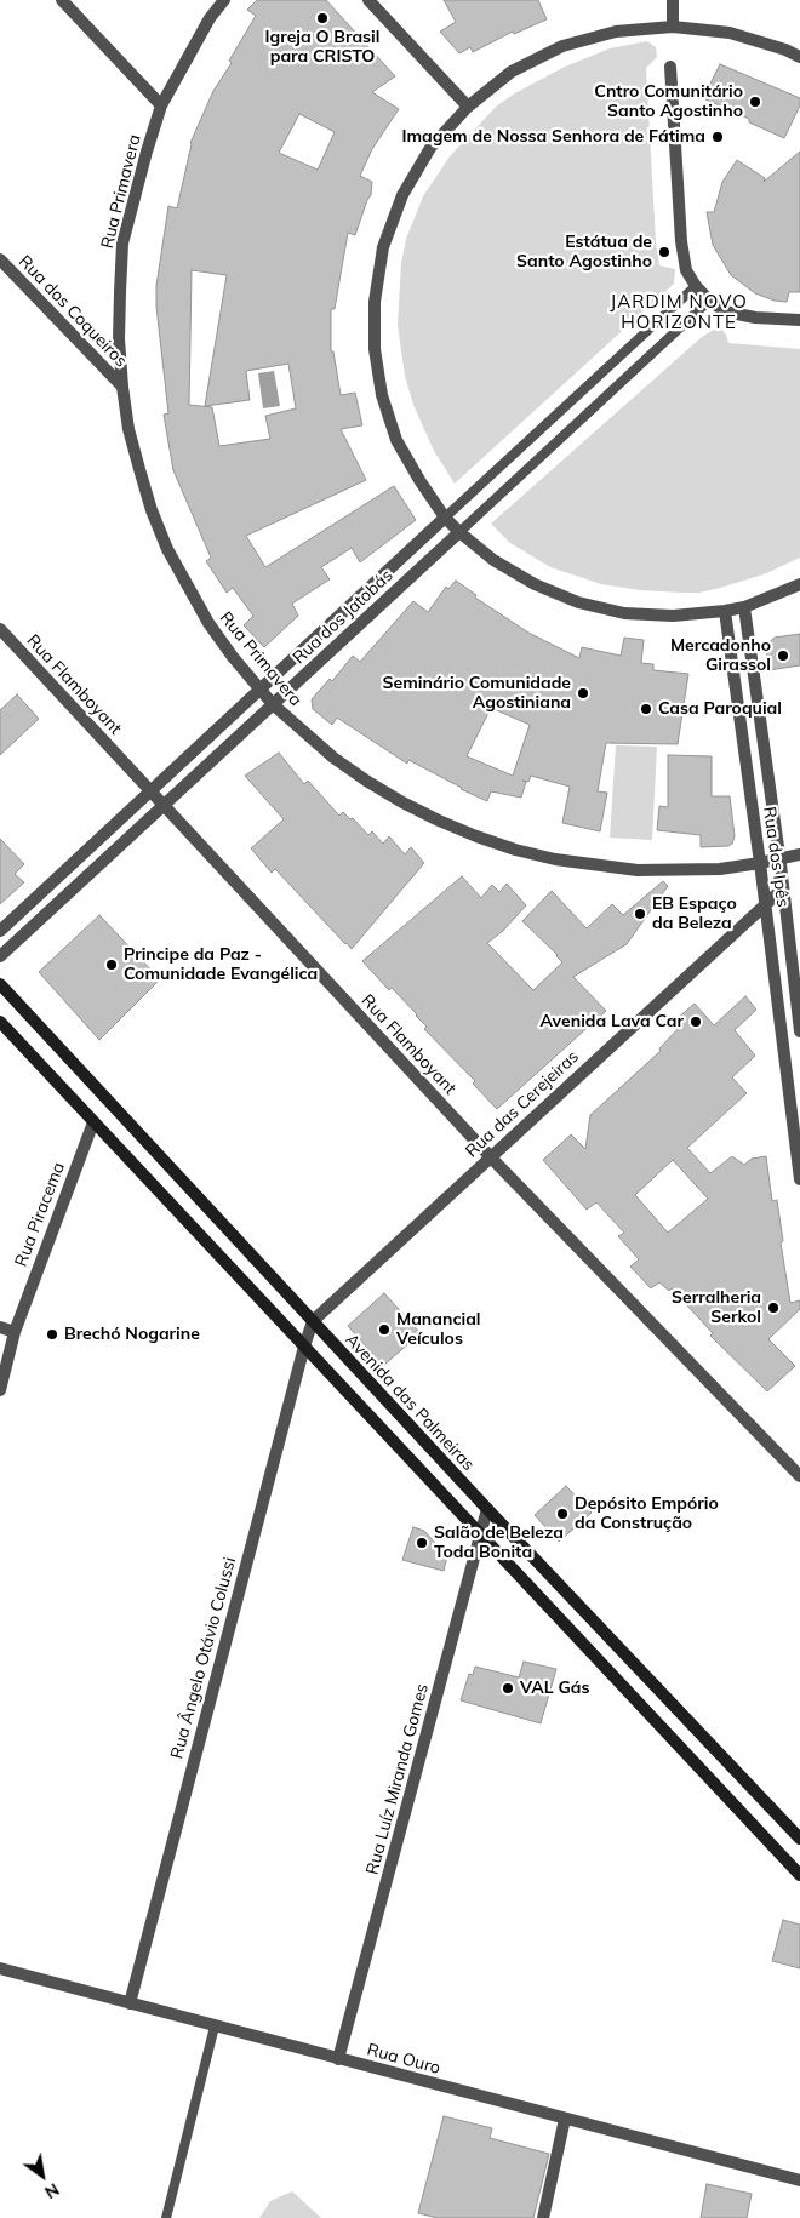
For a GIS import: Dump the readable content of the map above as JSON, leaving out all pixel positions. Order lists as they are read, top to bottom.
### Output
{
  "streets": {
    "street": [
      "Rua Primavera",
      "Rua dos Coqueiros",
      "Rua dos Jatobás",
      "Rua Flamboyant",
      "Rua dos Ipês",
      "Rua das Cerejeiras",
      "Rua Piracema",
      "Avenida das Palmeiras",
      "Rua Ângelo Otávio Colussi",
      "Rua Luíz Miranda Gomes",
      "Rua Ouro"
    ]
  },
  "crossings": [
    ["Rua Primavera", "Rua dos Coqueiros"],
    ["Rua Primavera", "Rua dos Jatobás"],
    ["Rua Primavera", "Rua dos Ipês"],
    ["Rua dos Jatobás", "Rua Flamboyant"],
    ["Rua Flamboyant", "Rua das Cerejeiras"],
    ["Rua dos Ipês", "Rua das Cerejeiras"],
    ["Rua das Cerejeiras", "Avenida das Palmeiras"],
    ["Rua das Cerejeiras", "Rua Ângelo Otávio Colussi"],
    ["Avenida das Palmeiras", "Rua Ângelo Otávio Colussi"],
    ["Avenida das Palmeiras", "Rua Luíz Miranda Gomes"],
    ["Rua Ângelo Otávio Colussi", "Rua Ouro"],
    ["Rua Luíz Miranda Gomes", "Rua Ouro"]
  ],
  "districts": ["JARDIM NOVO HORIZONTE"],
  "places": [
    "Igreja O Brasil para CRISTO",
    "Cntro Comunitário Santo Agostinho",
    "Imagem de Nossa Senhora de Fátima",
    "Estátua de Santo Agostinho",
    "Mercadonho Girassol",
    "Seminário Comunidade Agostiniana",
    "Casa Paroquial",
    "EB Espaço da Beleza",
    "Principe da Paz - Comunidade Evangélica",
    "Avenida Lava Car",
    "Serralheria Serkol",
    "Manancial Veículos",
    "Brechó Nogarine",
    "Depósito Empório da Construção",
    "Salão de Beleza Toda Bonita",
    "VAL Gás"
  ],
  "north": "bottom right"
}
